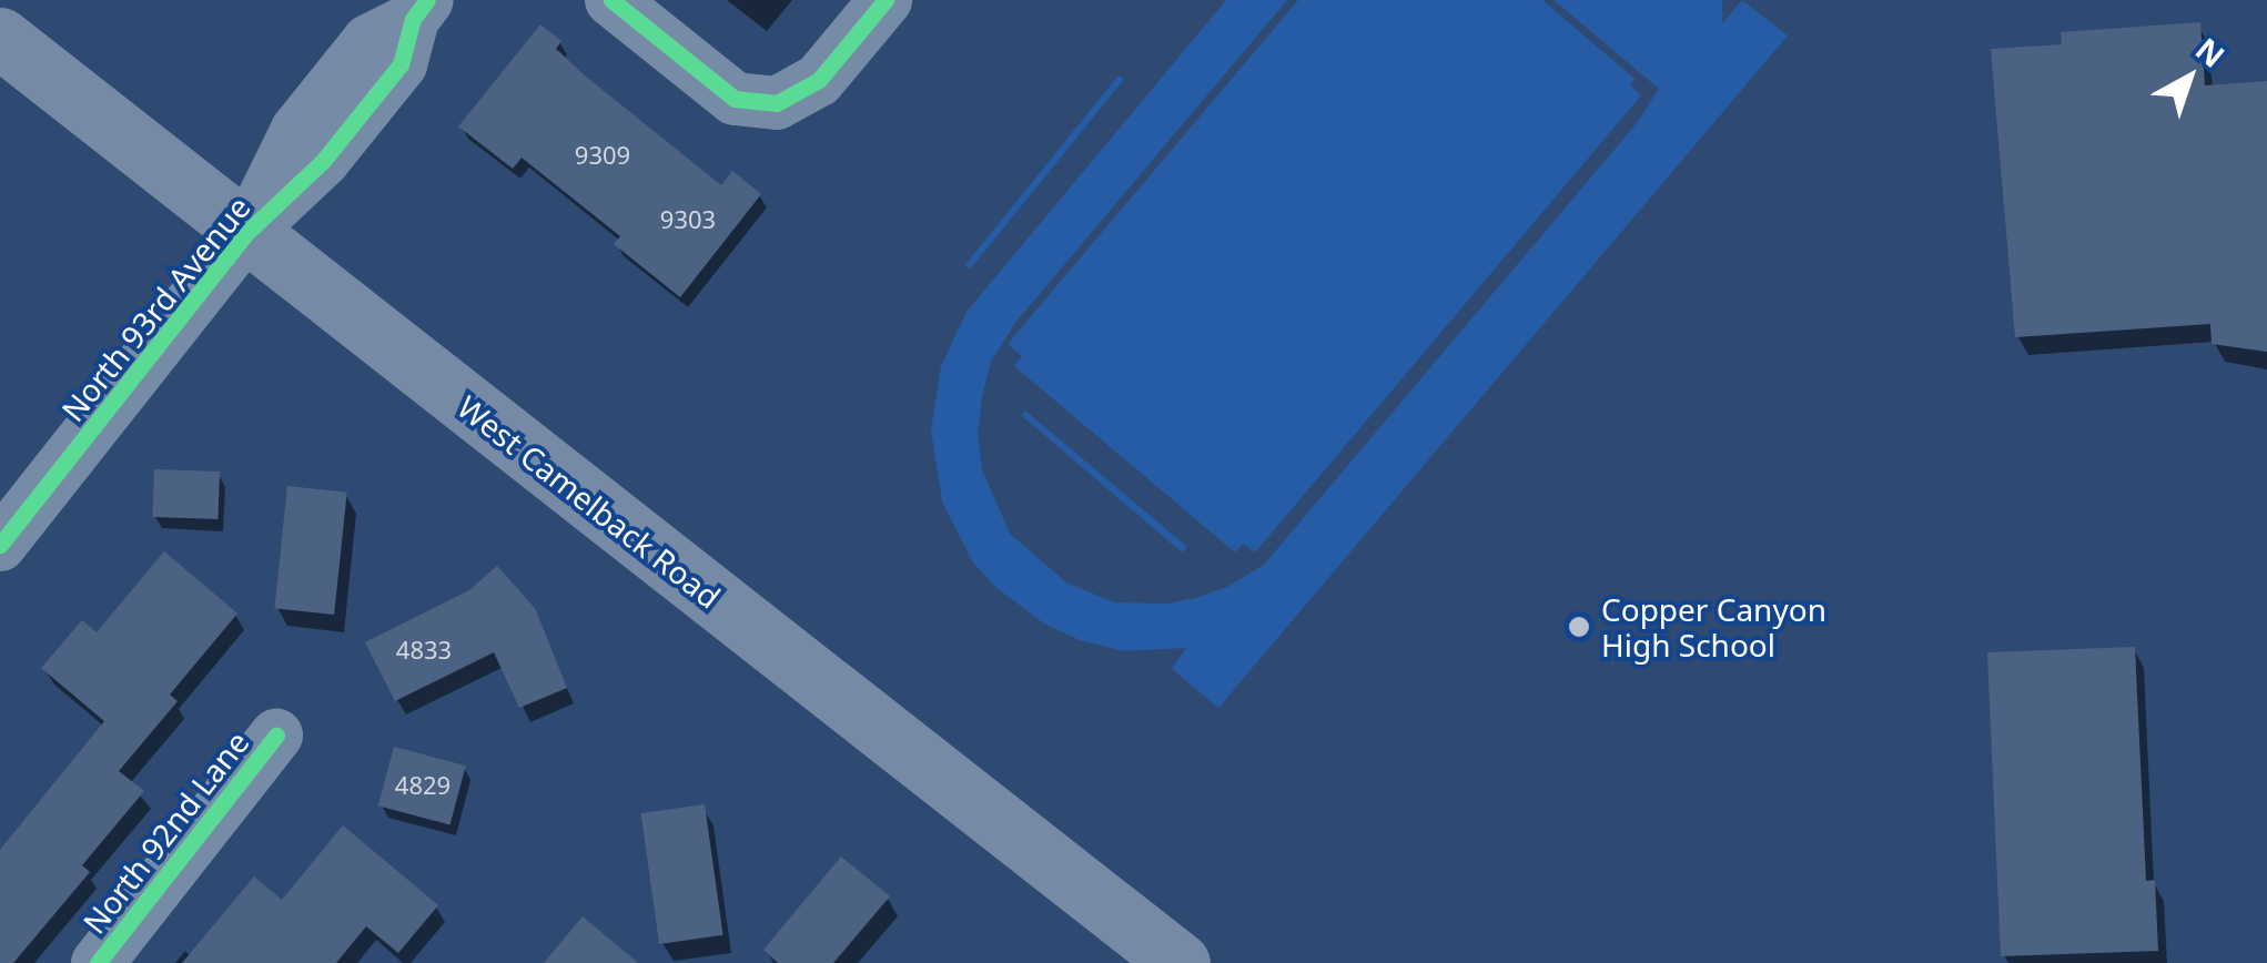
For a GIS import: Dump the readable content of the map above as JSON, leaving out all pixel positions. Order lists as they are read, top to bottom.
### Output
{
  "streets": {
    "main road": ["West Camelback Road"],
    "street": ["North 93rd Avenue", "North 92nd Lane"]
  },
  "crossings": [
    ["North 93rd Avenue", "West Camelback Road"]
  ],
  "places": ["Copper Canyon High School"],
  "house_numbers": [
    "9309",
    "9303",
    "4833",
    "4829"
  ],
  "north": "top right"
}
